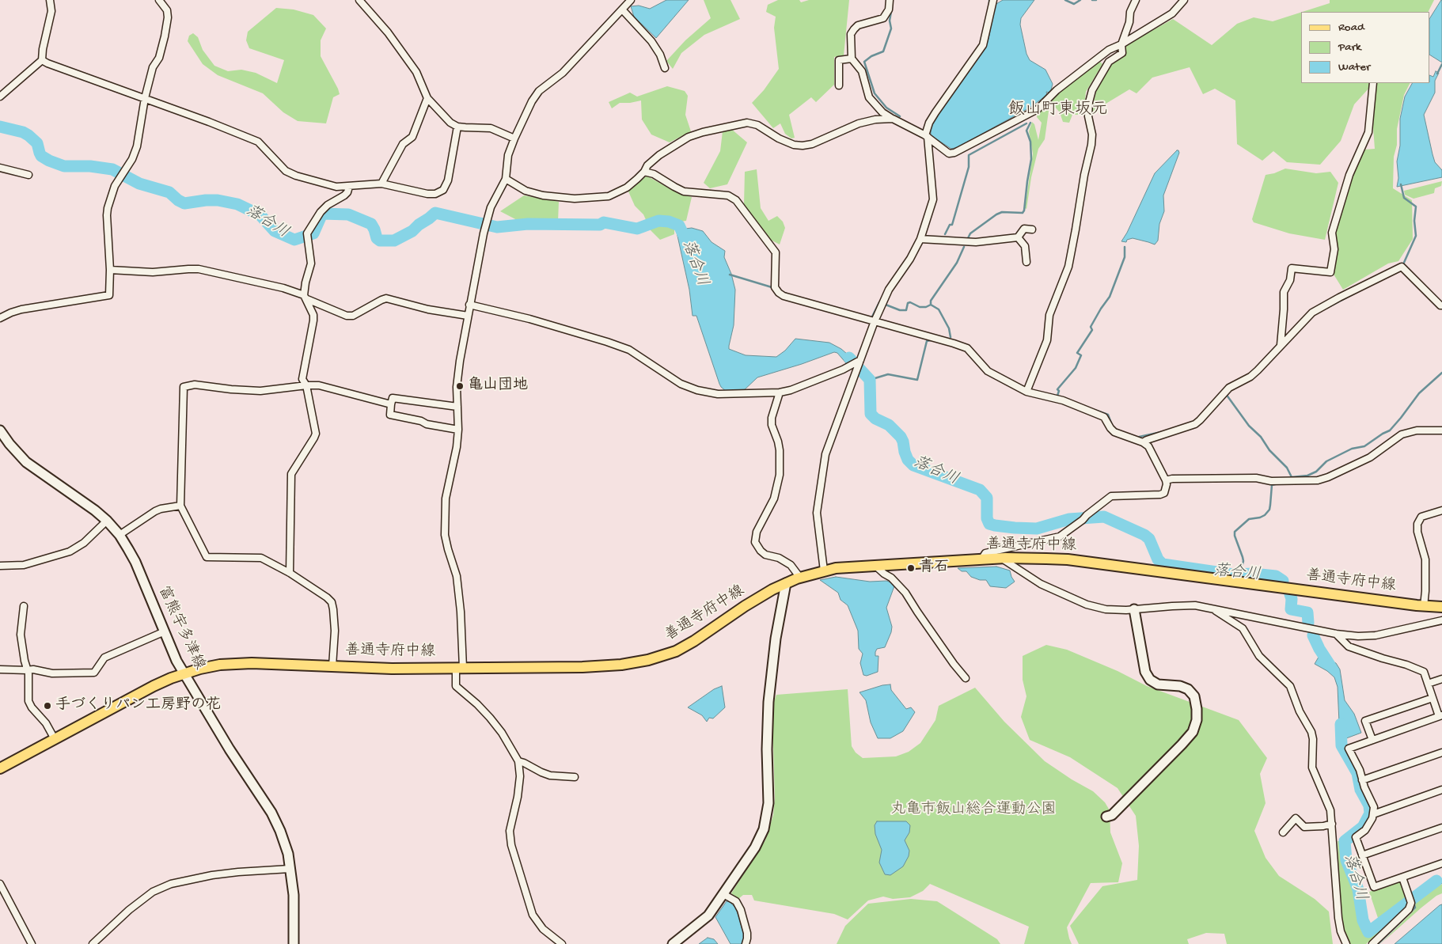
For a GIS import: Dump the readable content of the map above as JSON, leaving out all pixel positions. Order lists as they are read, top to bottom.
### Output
{
  "streets": {
    "main road": ["善通寺府中線"],
    "street": ["富熊宇多津線"]
  },
  "crossings": [
    ["善通寺府中線", "富熊宇多津線"]
  ],
  "districts": ["飯山町東坂元"],
  "water": ["落合川"],
  "parks": ["丸亀市飯山総合運動公園"],
  "places": ["亀山団地", "青石", "手づくりパン工房野の花"],
  "legend": ["Road", "Park", "Water"]
}
